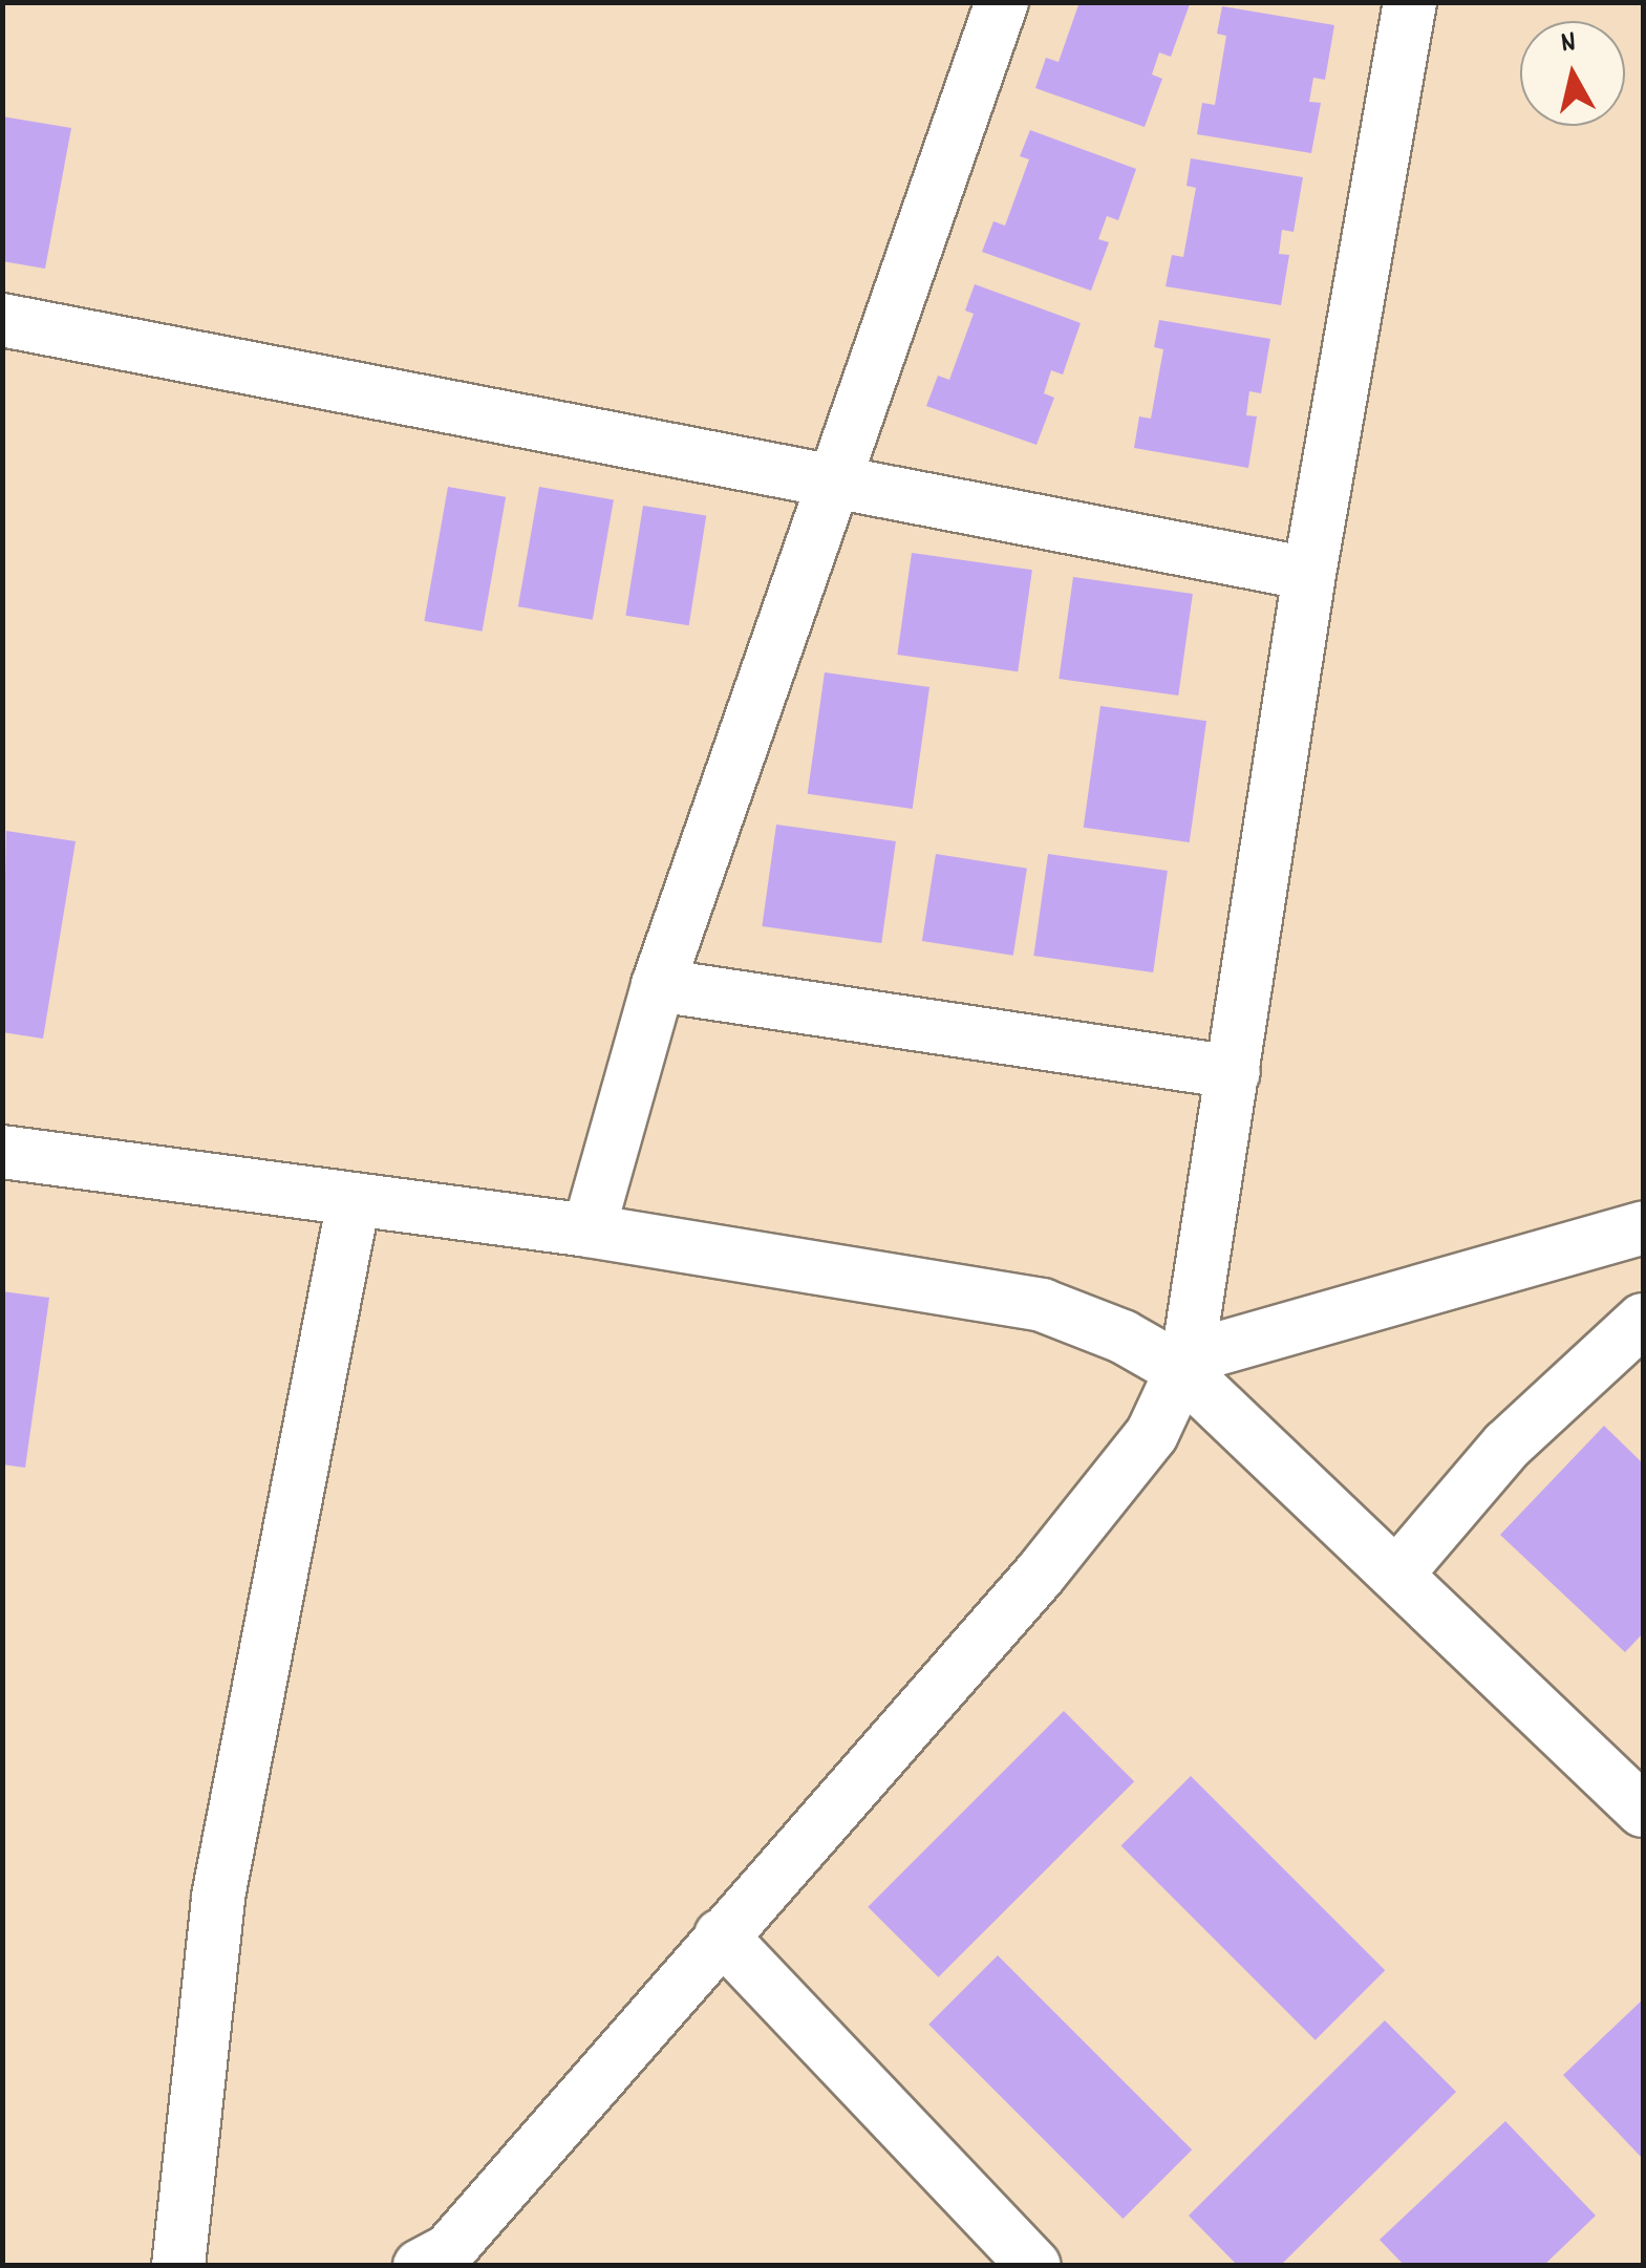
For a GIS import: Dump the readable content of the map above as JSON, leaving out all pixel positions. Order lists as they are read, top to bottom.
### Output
{
  "north": "top"
}
